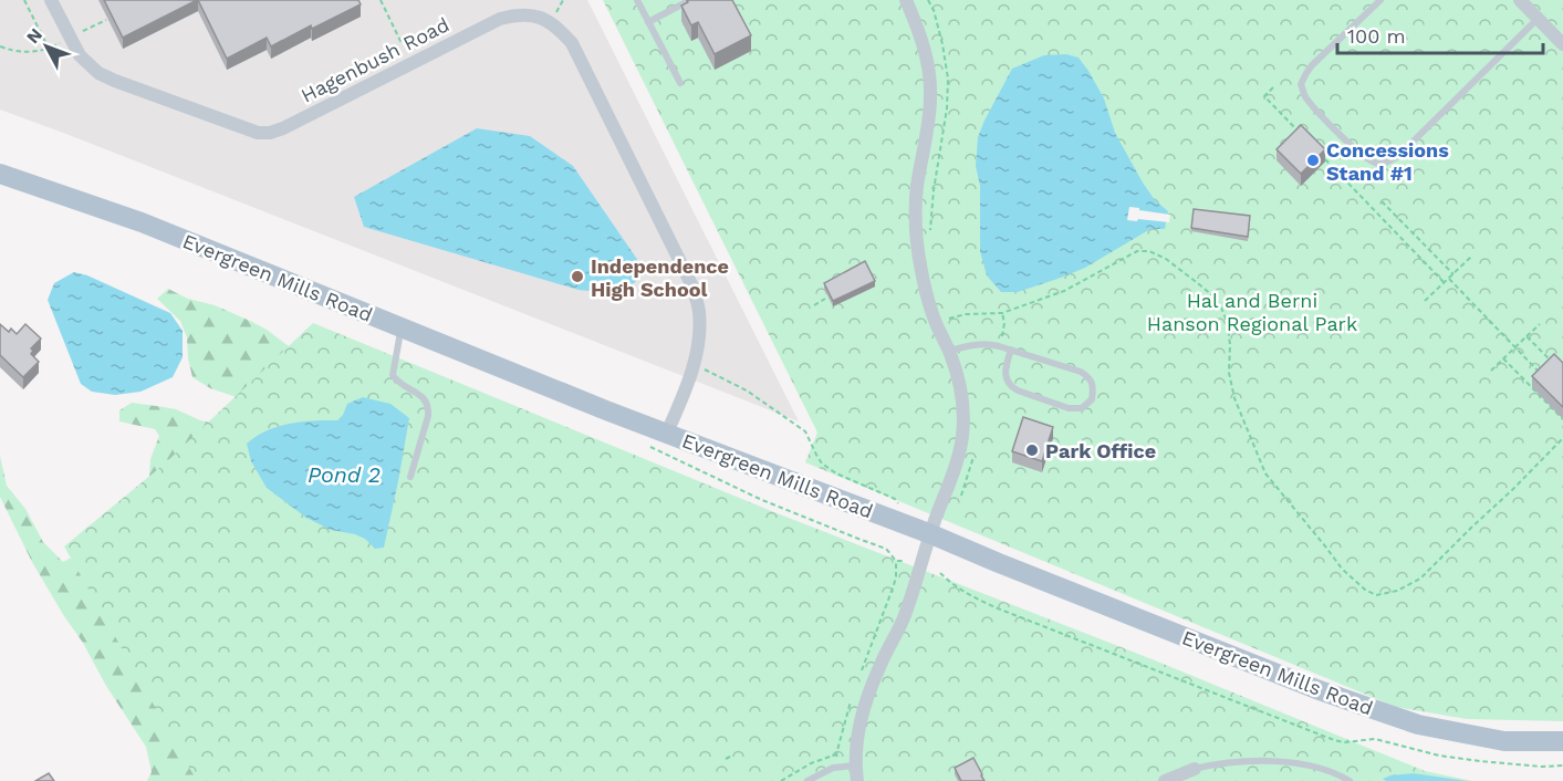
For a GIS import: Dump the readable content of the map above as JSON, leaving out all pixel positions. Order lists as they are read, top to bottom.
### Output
{
  "streets": {
    "main road": ["Evergreen Mills Road"],
    "street": ["Hagenbush Road"]
  },
  "crossings": [
    ["Hagenbush Road", "Evergreen Mills Road"]
  ],
  "water": ["Pond 2"],
  "parks": ["Hal and Berni Hanson Regional Park"],
  "places": ["Concessions Stand #1", "Independence High School", "Park Office"],
  "scale_bar": "100 m",
  "north": "top left"
}
